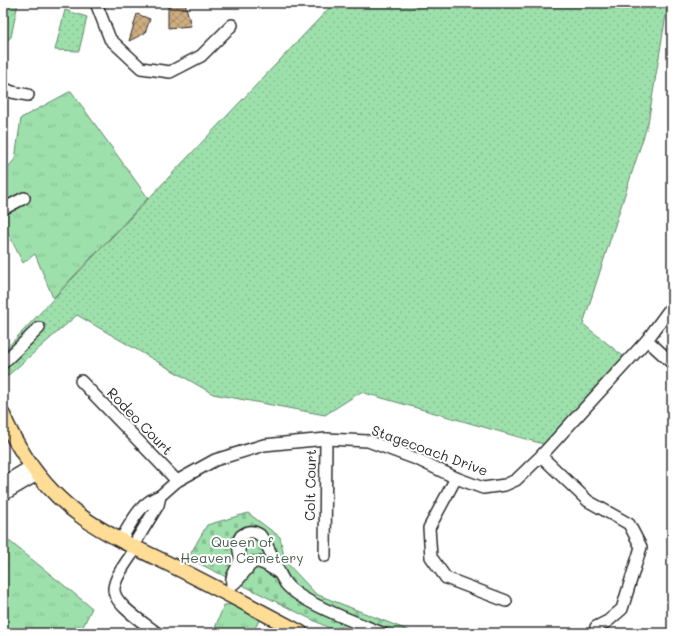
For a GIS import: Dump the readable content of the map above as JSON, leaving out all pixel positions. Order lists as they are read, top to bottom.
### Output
{
  "streets": {
    "street": ["Rodeo Court", "Stagecoach Drive", "Colt Court"]
  },
  "crossings": [
    ["Rodeo Court", "Stagecoach Drive"],
    ["Stagecoach Drive", "Colt Court"]
  ],
  "parks": ["Queen of Heaven Cemetery"]
}
